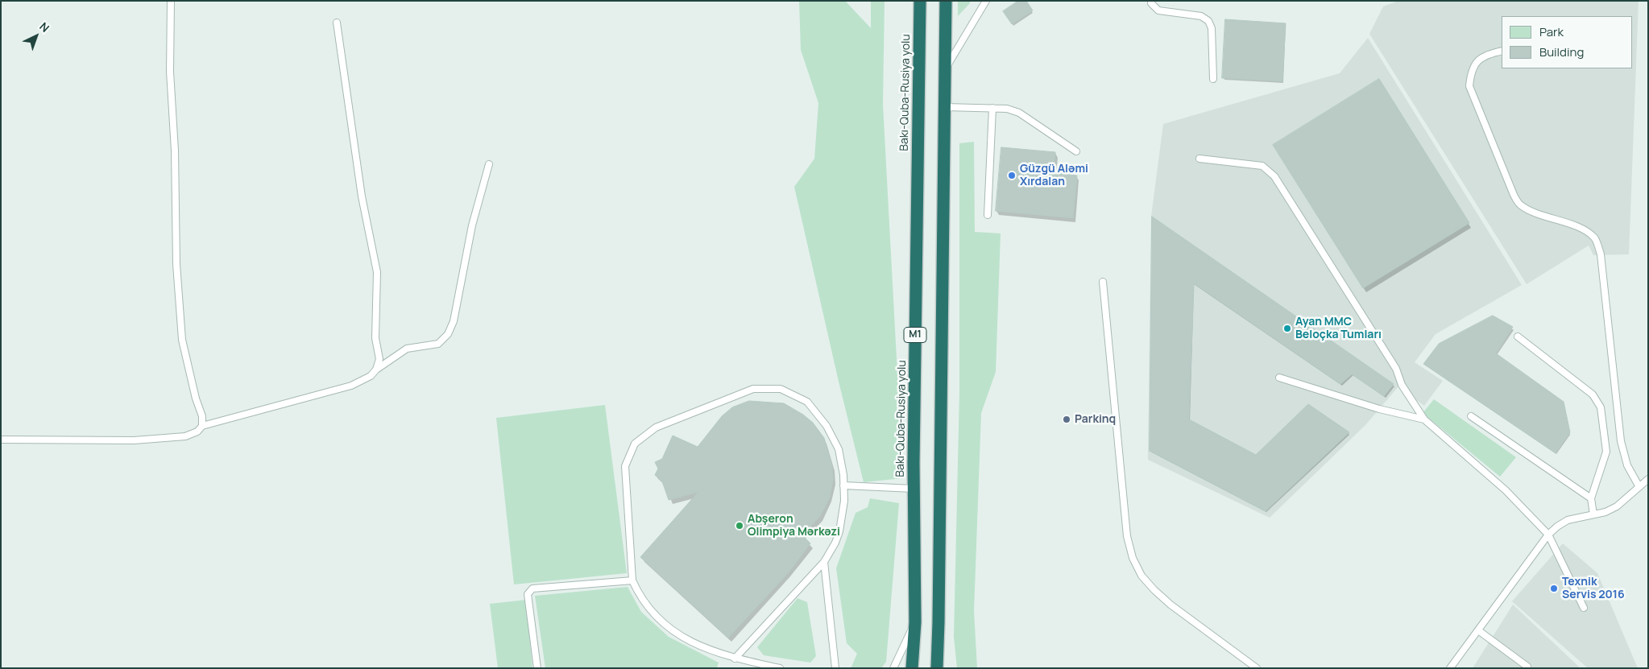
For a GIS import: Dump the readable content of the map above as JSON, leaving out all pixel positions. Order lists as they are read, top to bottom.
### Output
{
  "streets": {
    "highway": ["Bakı-Quba-Rusiya yolu", "M1"]
  },
  "places": [
    "Güzgü Aləmi Xırdalan",
    "Ayan MMC Beloçka Tumları",
    "Parkinq",
    "Abşeron Olimpiya Mərkəzi",
    "Texnik Servis 2016"
  ],
  "legend": ["Park", "Building"],
  "north": "top right"
}
